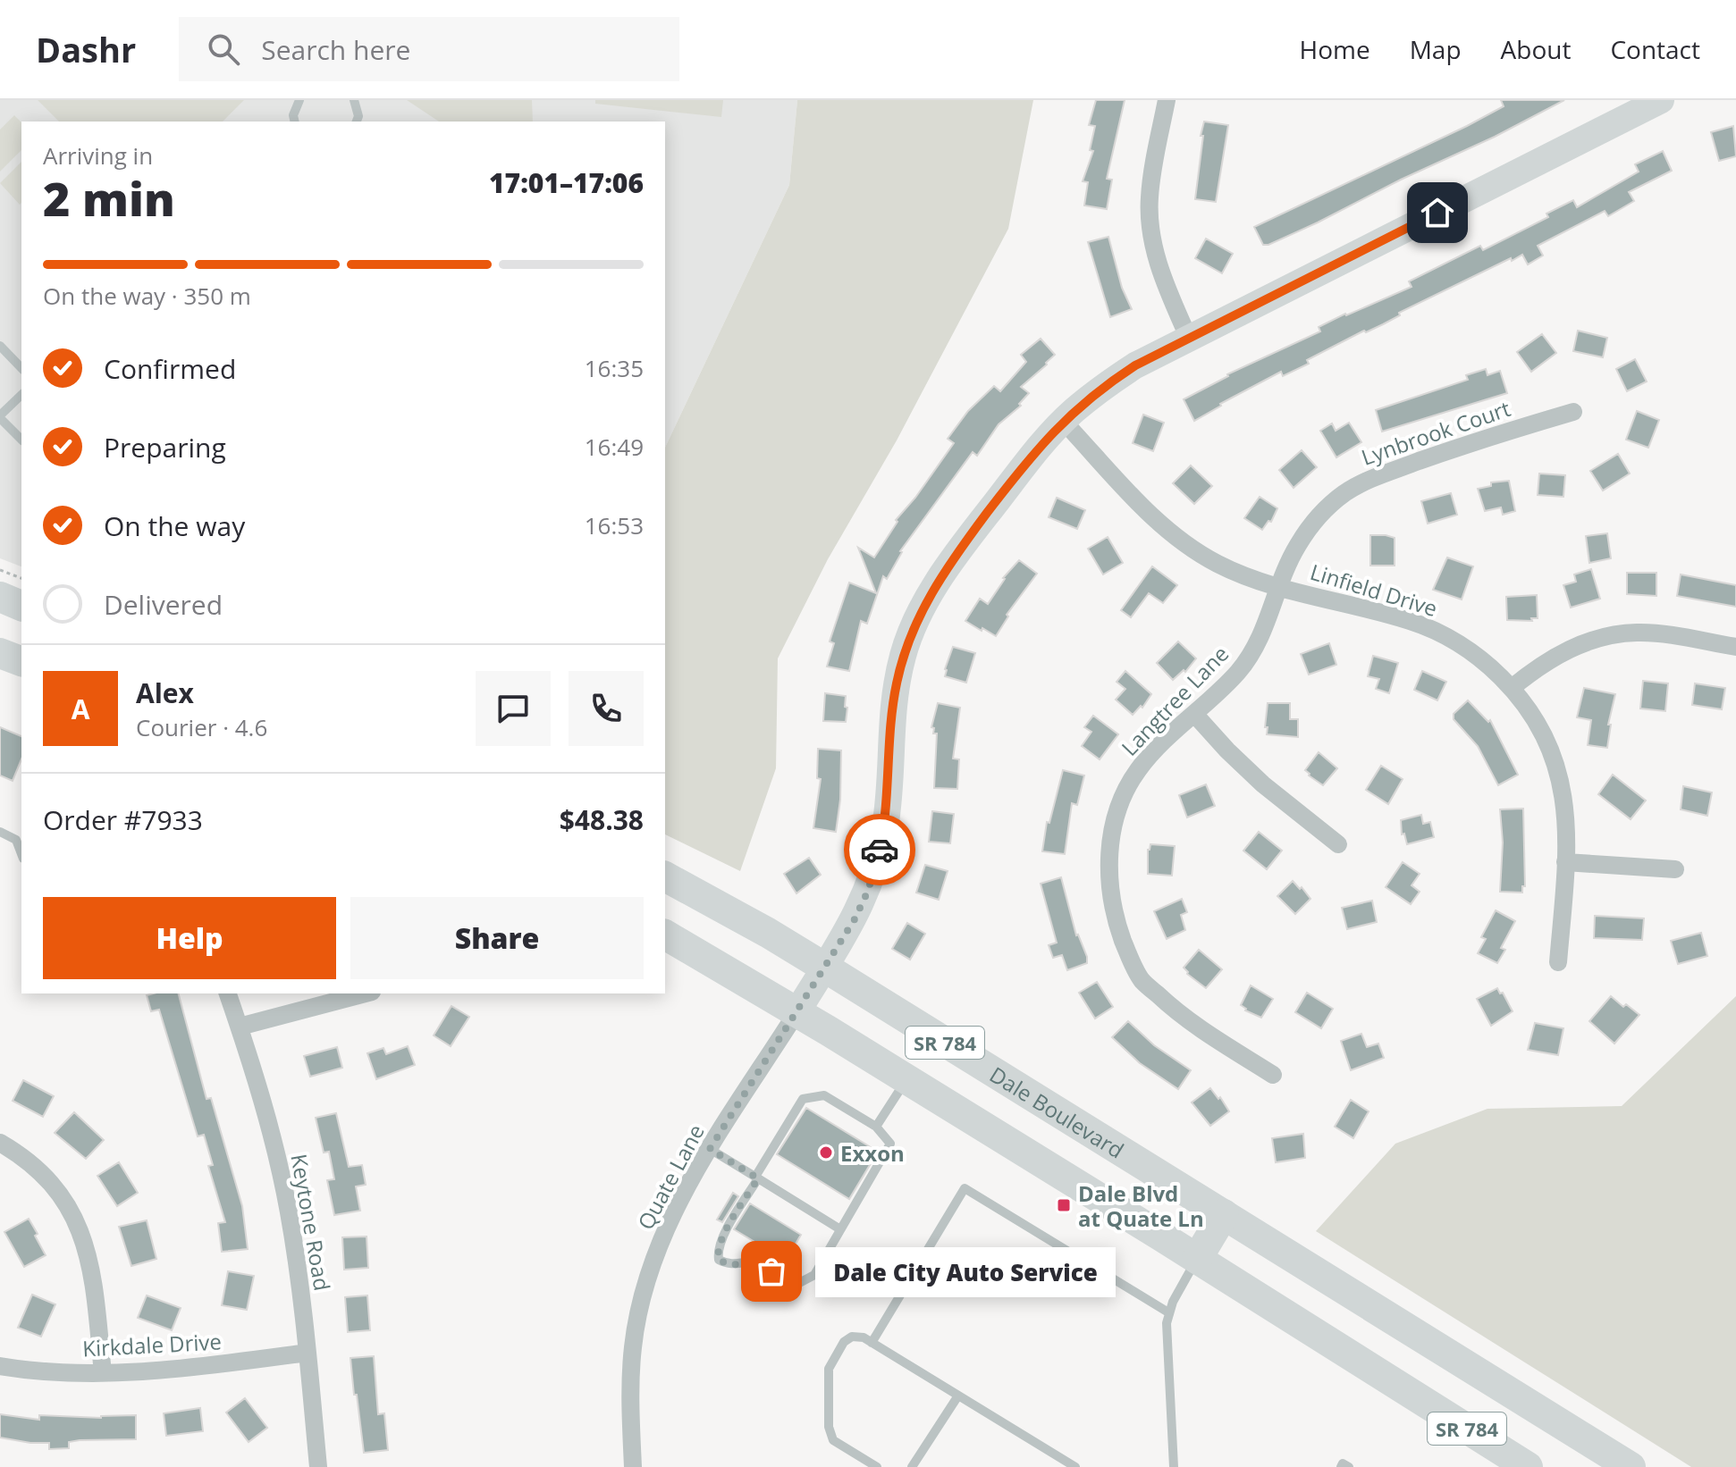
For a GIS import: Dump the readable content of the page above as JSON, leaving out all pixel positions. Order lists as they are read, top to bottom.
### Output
{
  "streets": {
    "main road": ["SR 784", "Dale Boulevard"],
    "street": [
      "Lynbrook Court",
      "Linfield Drive",
      "Langtree Lane",
      "Quate Lane",
      "Keytone Road",
      "Kirkdale Drive"
    ]
  },
  "crossings": [
    ["Lynbrook Court", "Linfield Drive"],
    ["Lynbrook Court", "Langtree Lane"],
    ["Linfield Drive", "Langtree Lane"],
    ["SR 784", "Quate Lane"],
    ["Keytone Road", "Kirkdale Drive"]
  ],
  "places": {
    "other": ["Exxon", "Dale City Auto Service"],
    "transit": ["Dale Blvd at Quate Ln"]
  },
  "page": {
    "header": "Dashr",
    "search": "Search here",
    "nav": [
      "Home",
      "Map",
      "About",
      "Contact"
    ],
    "heading": ["2 min", "Arriving in", "17:01–17:06"],
    "panel": [
      "Alex",
      "Courier · 4.6",
      "Order #7933",
      "$48.38"
    ],
    "bar": "On the way · 350 m",
    "list": [
      ["Confirmed", "16:35"],
      ["Preparing", "16:49"],
      ["On the way", "16:53"],
      "Delivered"
    ],
    "round": "A",
    "buttons": ["Help", "Share"],
    "bubble": "Dale City Auto Service"
  }
}
